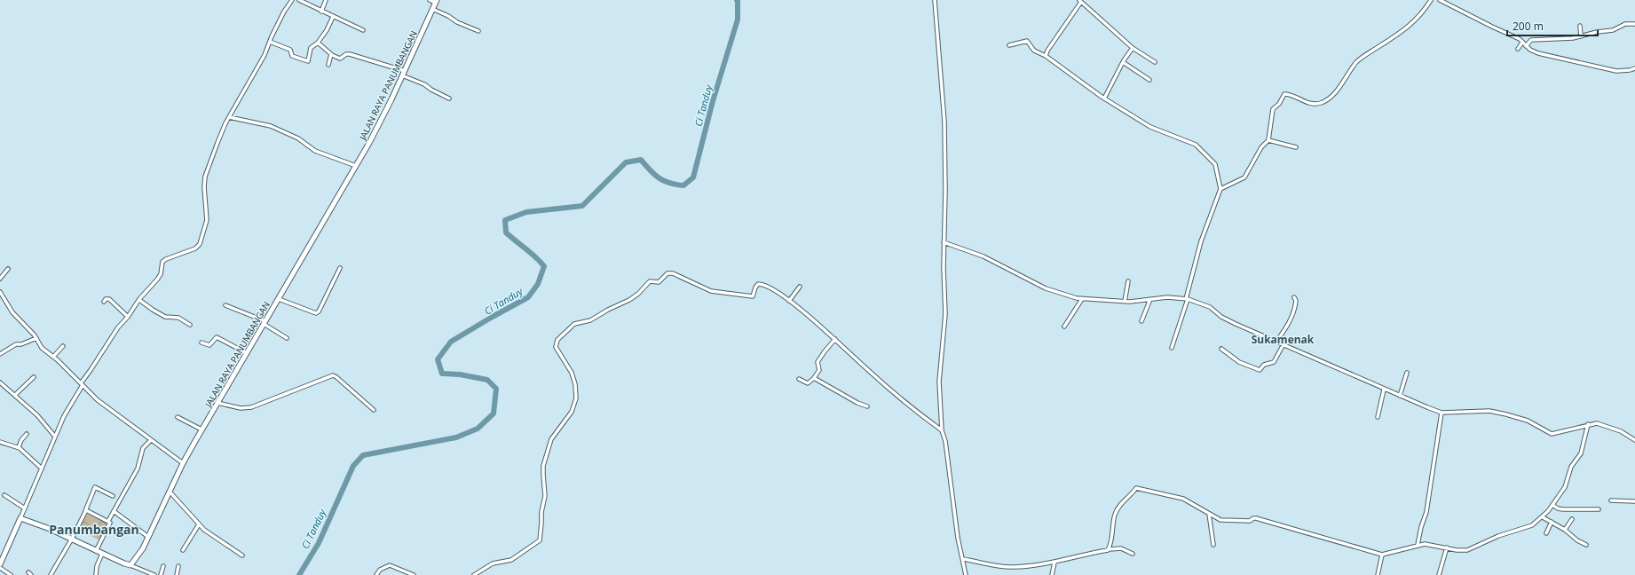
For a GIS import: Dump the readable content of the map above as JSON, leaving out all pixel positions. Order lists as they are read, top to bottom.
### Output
{
  "streets": {
    "main road": ["JALAN RAYA PANUMBANGAN"]
  },
  "districts": ["Sukamenak", "Panumbangan"],
  "water": ["Ci Tanduy"],
  "scale_bar": "200 m"
}
